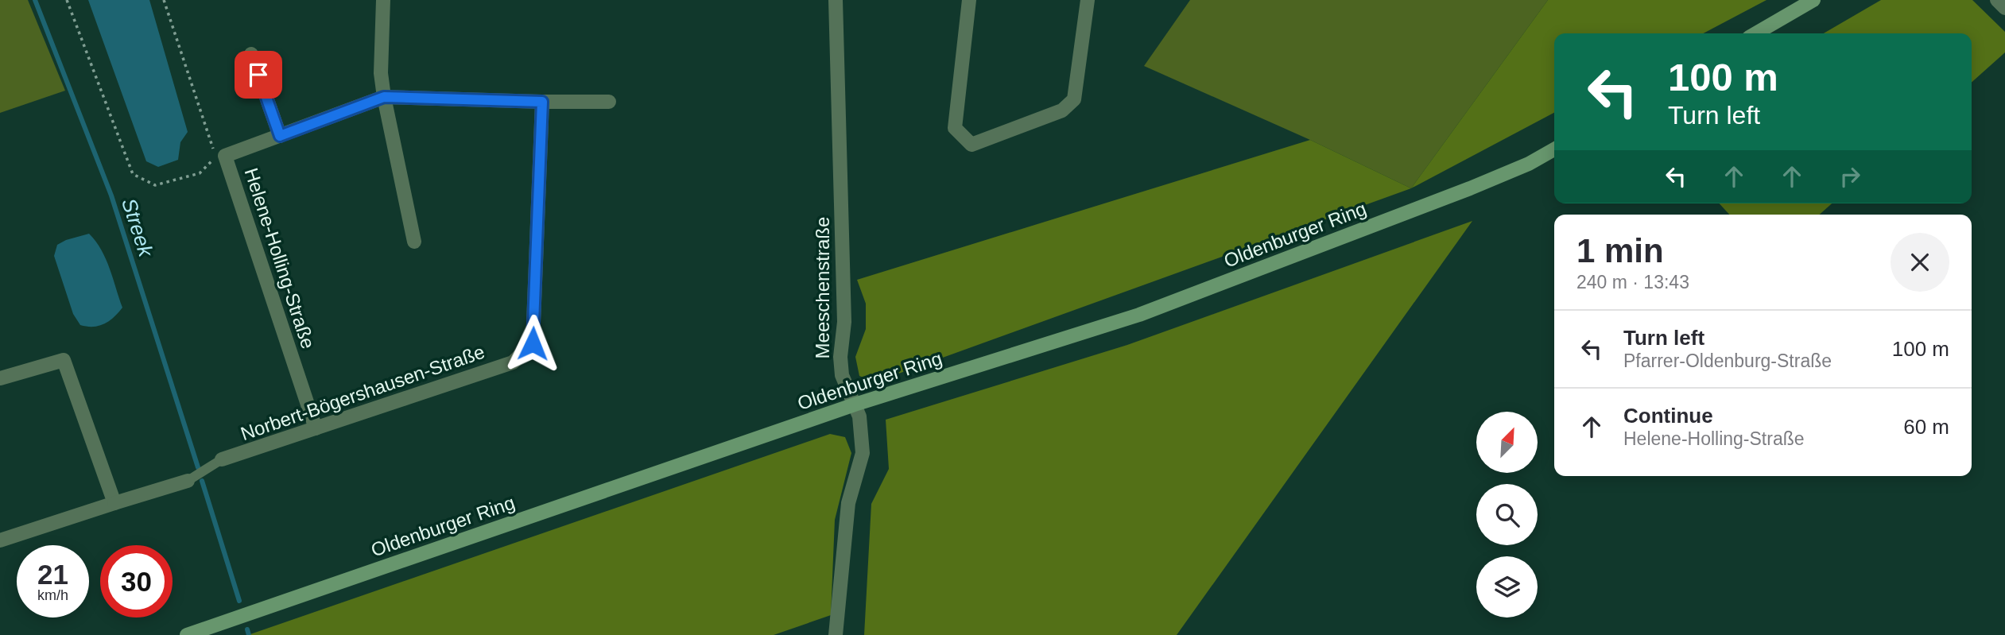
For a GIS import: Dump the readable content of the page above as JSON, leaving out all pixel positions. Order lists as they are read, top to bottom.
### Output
{
  "streets": {
    "main road": ["Oldenburger Ring"],
    "street": ["Helene-Holling-Straße", "Meeschenstraße", "Norbert-Bögershausen-Straße"]
  },
  "crossings": [
    ["Oldenburger Ring", "Meeschenstraße"],
    ["Helene-Holling-Straße", "Norbert-Bögershausen-Straße"]
  ],
  "water": ["Streek"],
  "north": "top right",
  "page": {
    "turn": ["100 m", "Turn left"],
    "heading": ["1 min", "240 m · 13:43"],
    "list": [
      {
        "name": "Turn left",
        "note": "Pfarrer-Oldenburg-Straße",
        "value": "100 m"
      },
      {
        "name": "Continue",
        "note": "Helene-Holling-Straße",
        "value": "60 m"
      }
    ],
    "speed": "21 km/h",
    "limit": "30"
  }
}
